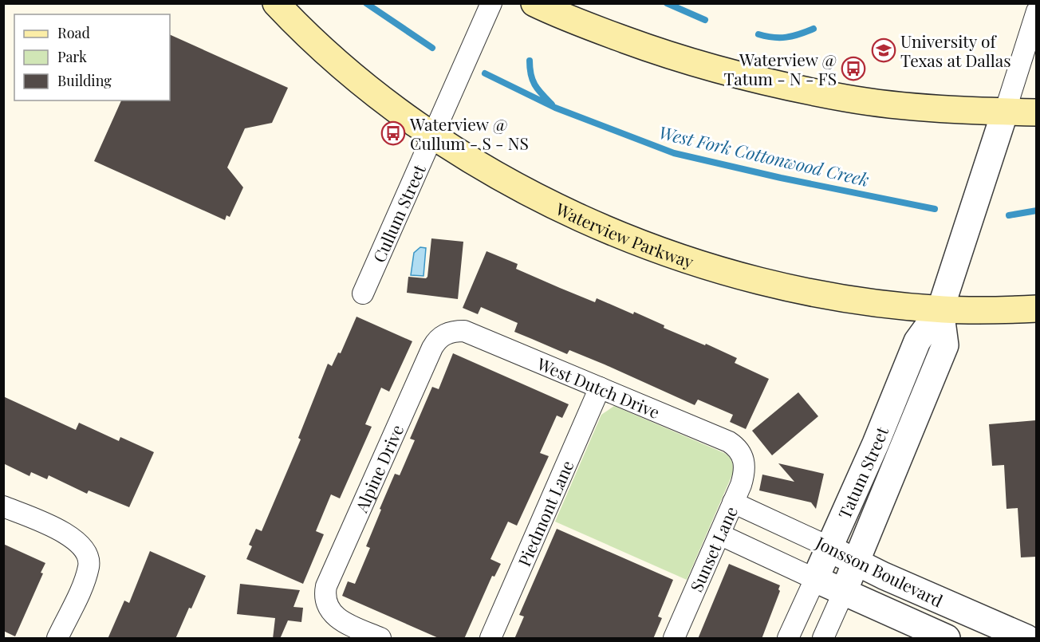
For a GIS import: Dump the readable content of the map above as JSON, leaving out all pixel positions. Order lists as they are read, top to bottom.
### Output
{
  "streets": {
    "main road": ["Waterview Parkway"],
    "street": [
      "Cullum Street",
      "West Dutch Drive",
      "Alpine Drive",
      "Tatum Street",
      "Piedmont Lane",
      "Sunset Lane",
      "Jonsson Boulevard"
    ]
  },
  "crossings": [
    ["Cullum Street", "Waterview Parkway"],
    ["Waterview Parkway", "Tatum Street"],
    ["West Dutch Drive", "Alpine Drive"],
    ["West Dutch Drive", "Piedmont Lane"],
    ["West Dutch Drive", "Sunset Lane"],
    ["Tatum Street", "Jonsson Boulevard"],
    ["Sunset Lane", "Jonsson Boulevard"]
  ],
  "water": ["West Fork Cottonwood Creek"],
  "places": {
    "school or university": ["University of Texas at Dallas"],
    "bus stop": ["Waterview @ Tatum - N - FS", "Waterview @ Cullum - S - NS"]
  },
  "legend": ["Road", "Park", "Building"]
}
